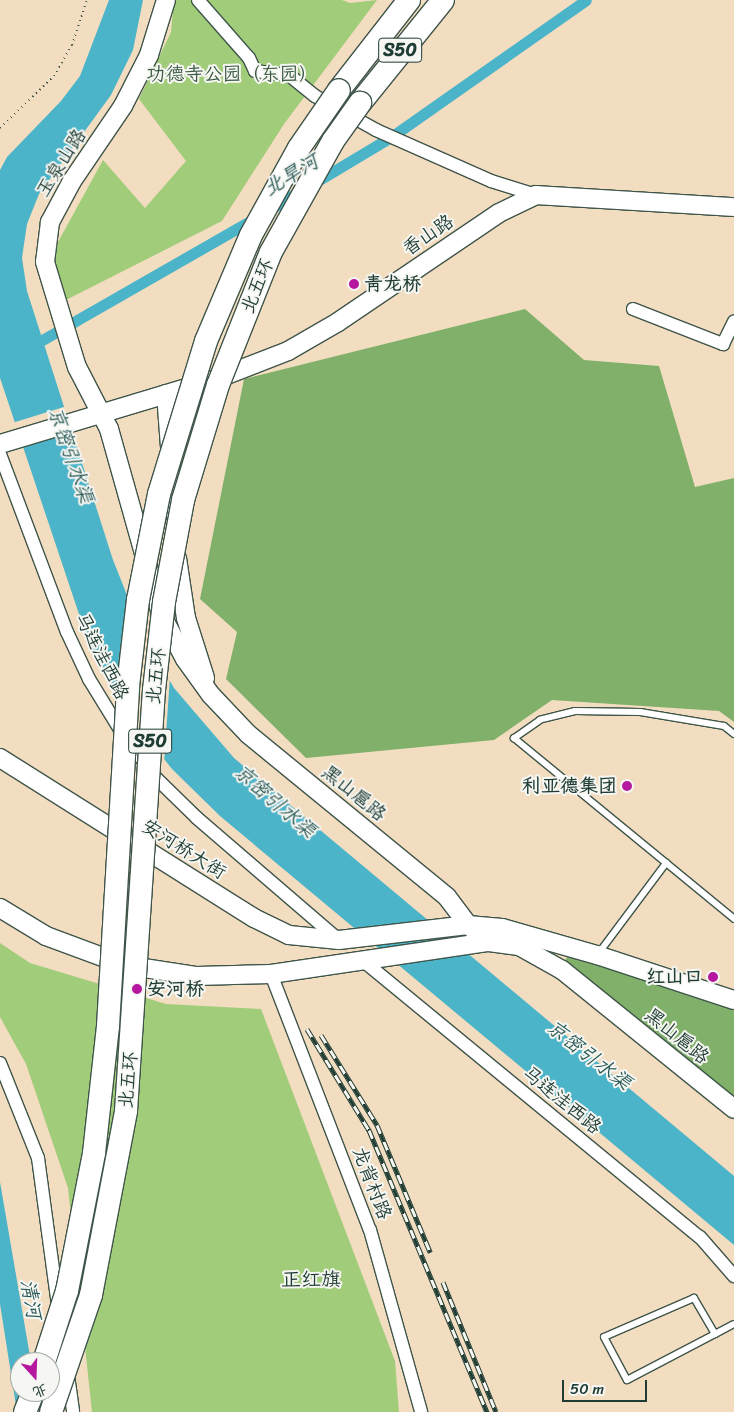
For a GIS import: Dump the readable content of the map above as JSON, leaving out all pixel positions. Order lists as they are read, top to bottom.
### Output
{
  "streets": {
    "highway": ["S50", "北五环"],
    "street": [
      "玉泉山路",
      "香山路",
      "马连洼西路",
      "黑山扈路",
      "安河桥大街",
      "龙背村路"
    ]
  },
  "crossings": [
    ["玉泉山路", "香山路"],
    ["玉泉山路", "黑山扈路"],
    ["香山路", "黑山扈路"],
    ["马连洼西路", "黑山扈路"],
    ["马连洼西路", "安河桥大街"],
    ["黑山扈路", "安河桥大街"]
  ],
  "districts": ["正红旗"],
  "water": ["北旱河", "京密引水渠", "清河"],
  "parks": ["功德寺公园（东园）"],
  "places": [
    "青龙桥",
    "利亚德集团",
    "红山口",
    "安河桥"
  ],
  "scale_bar": "50 m",
  "north": "bottom"
}
